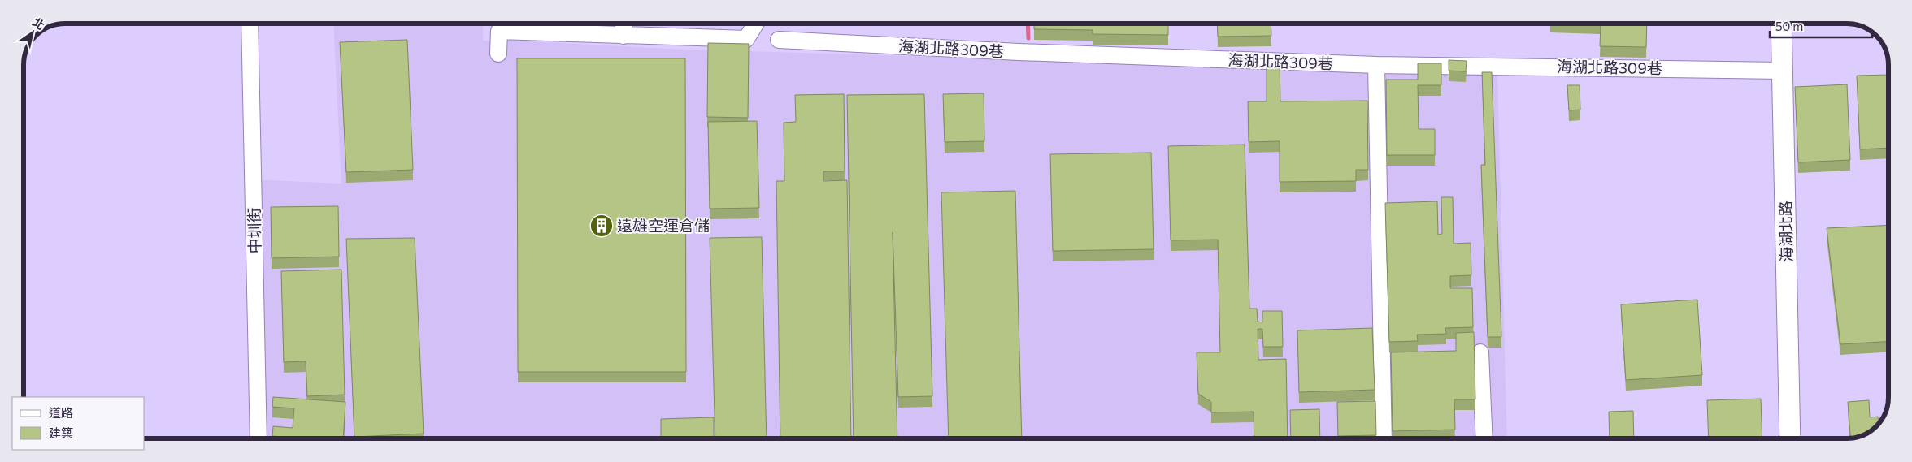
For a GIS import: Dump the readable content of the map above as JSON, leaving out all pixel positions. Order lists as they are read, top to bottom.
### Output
{
  "streets": {
    "street": ["海湖北路309巷", "中圳街", "海湖北路"]
  },
  "crossings": [
    ["海湖北路309巷", "海湖北路"]
  ],
  "places": {
    "building": ["遠雄空運倉儲"]
  },
  "legend": ["道路", "建築"],
  "scale_bar": "50 m",
  "north": "top right"
}
